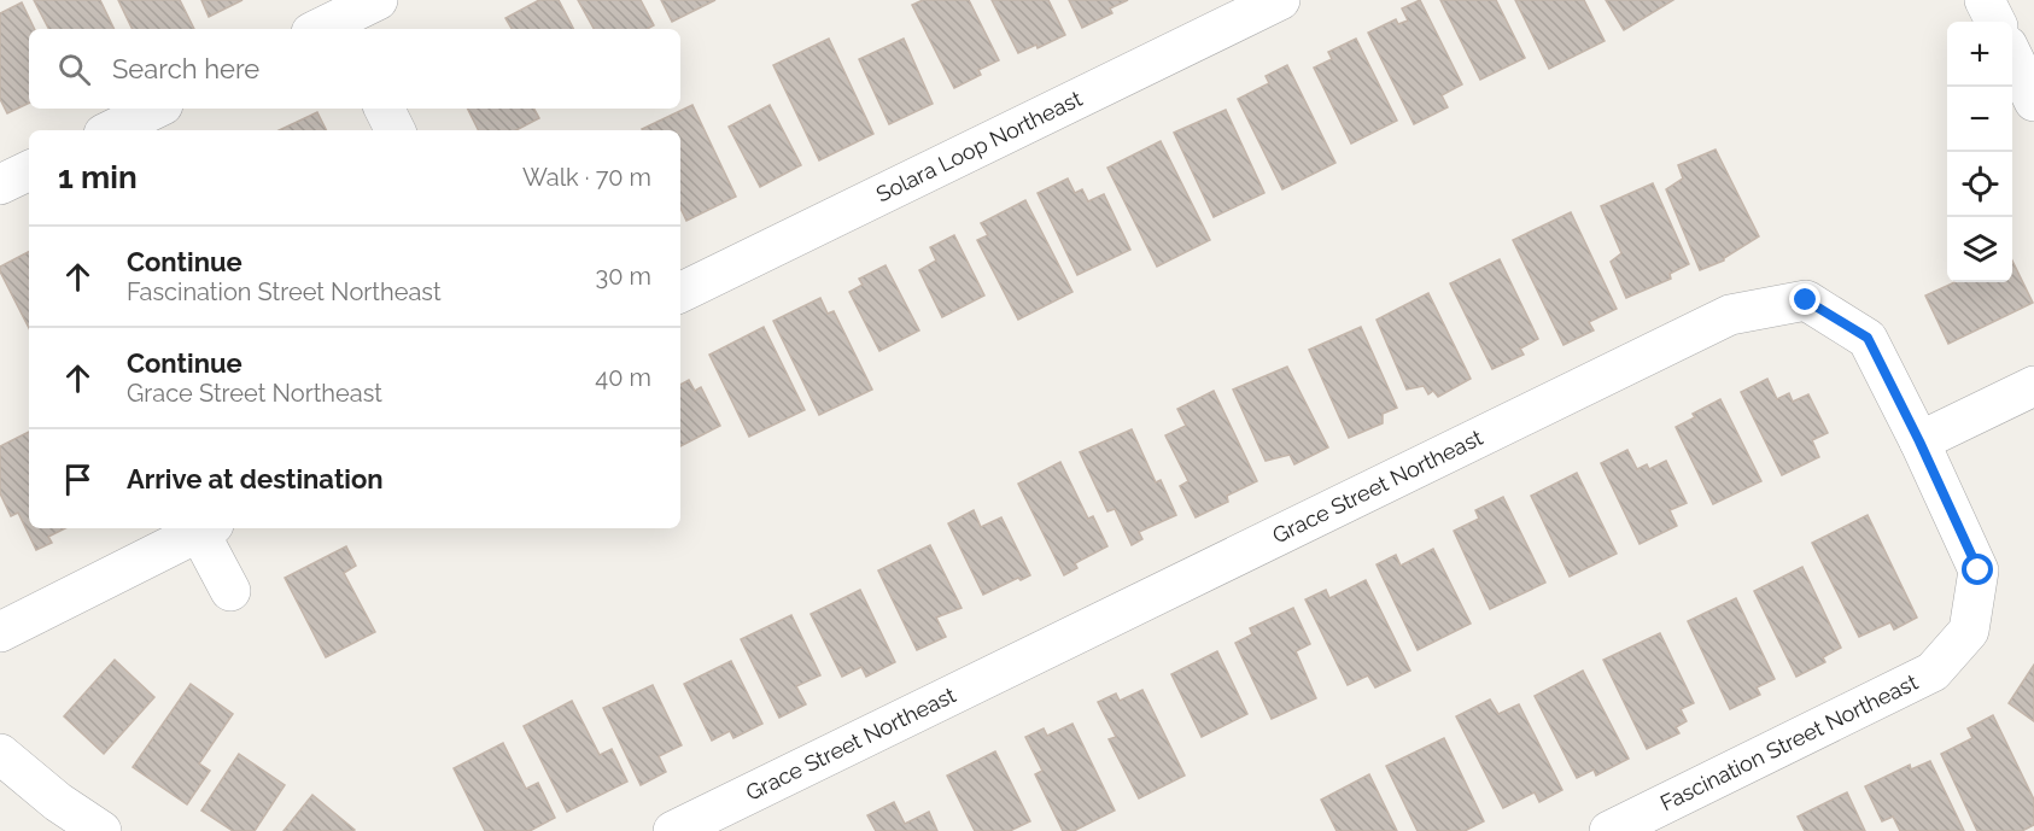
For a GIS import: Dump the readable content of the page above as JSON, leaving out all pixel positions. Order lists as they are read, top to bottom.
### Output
{
  "streets": {
    "street": ["Solara Loop Northeast", "Grace Street Northeast", "Fascination Street Northeast"]
  },
  "crossings": [
    ["Grace Street Northeast", "Fascination Street Northeast"]
  ],
  "page": {
    "map_buttons": ["+", "−"],
    "search": "Search here",
    "heading": ["1 min", "Walk · 70 m"],
    "list": [
      ["Continue", "Fascination Street Northeast", "30 m"],
      ["Continue", "Grace Street Northeast", "40 m"],
      "Arrive at destination"
    ]
  }
}
